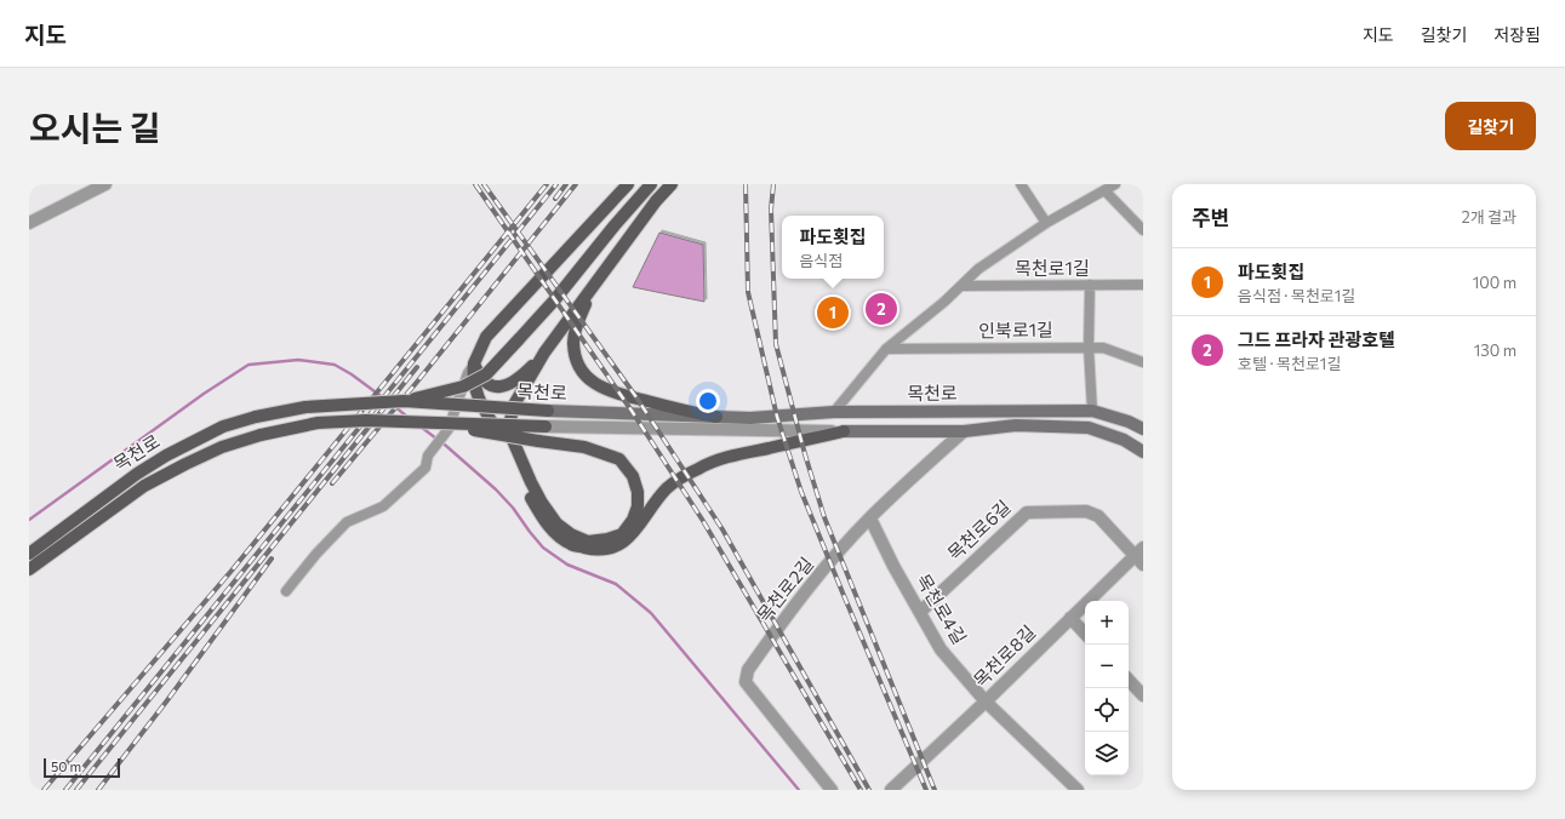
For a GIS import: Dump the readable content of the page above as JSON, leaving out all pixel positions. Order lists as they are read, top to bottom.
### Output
{
  "streets": {
    "main road": ["목천로"],
    "street": [
      "목천로1길",
      "인북로1길",
      "목천로6길",
      "목천로2길",
      "목천로4길",
      "목천로8길"
    ]
  },
  "crossings": [
    ["목천로1길", "인북로1길"],
    ["목천로1길", "목천로"],
    ["목천로", "목천로2길"],
    ["목천로6길", "목천로4길"],
    ["목천로6길", "목천로8길"],
    ["목천로2길", "목천로4길"],
    ["목천로4길", "목천로8길"]
  ],
  "scale_bar": "50 m",
  "page": {
    "header": "지도",
    "nav": ["지도", "길찾기", "저장됨"],
    "title": "오시는 길",
    "buttons": "길찾기",
    "heading": ["주변", "2개 결과"],
    "popup": ["파도횟집", "음식점"],
    "list": [
      {
        "mark": "1",
        "name": "파도횟집",
        "note": "음식점 · 목천로1길",
        "value": "100 m"
      },
      {
        "mark": "2",
        "name": "그드 프라자 관광호텔",
        "note": "호텔 · 목천로1길",
        "value": "130 m"
      }
    ],
    "pins": ["2", "1"],
    "map_buttons": ["+", "−"],
    "scale": "50 m"
  }
}
